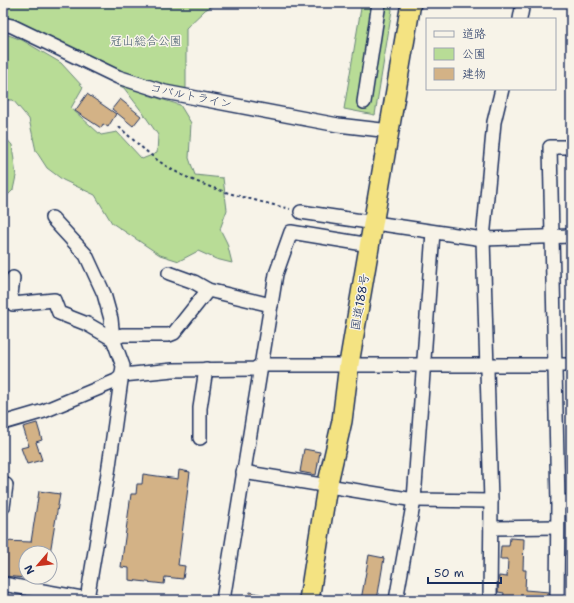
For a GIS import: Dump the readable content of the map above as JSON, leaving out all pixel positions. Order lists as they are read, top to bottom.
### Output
{
  "streets": {
    "highway": ["国道188号"],
    "street": ["コバルトライン"]
  },
  "crossings": [
    ["コバルトライン", "国道188号"]
  ],
  "parks": ["冠山総合公園"],
  "legend": ["道路", "公園", "建物"],
  "scale_bar": "50 m",
  "north": "bottom left"
}
